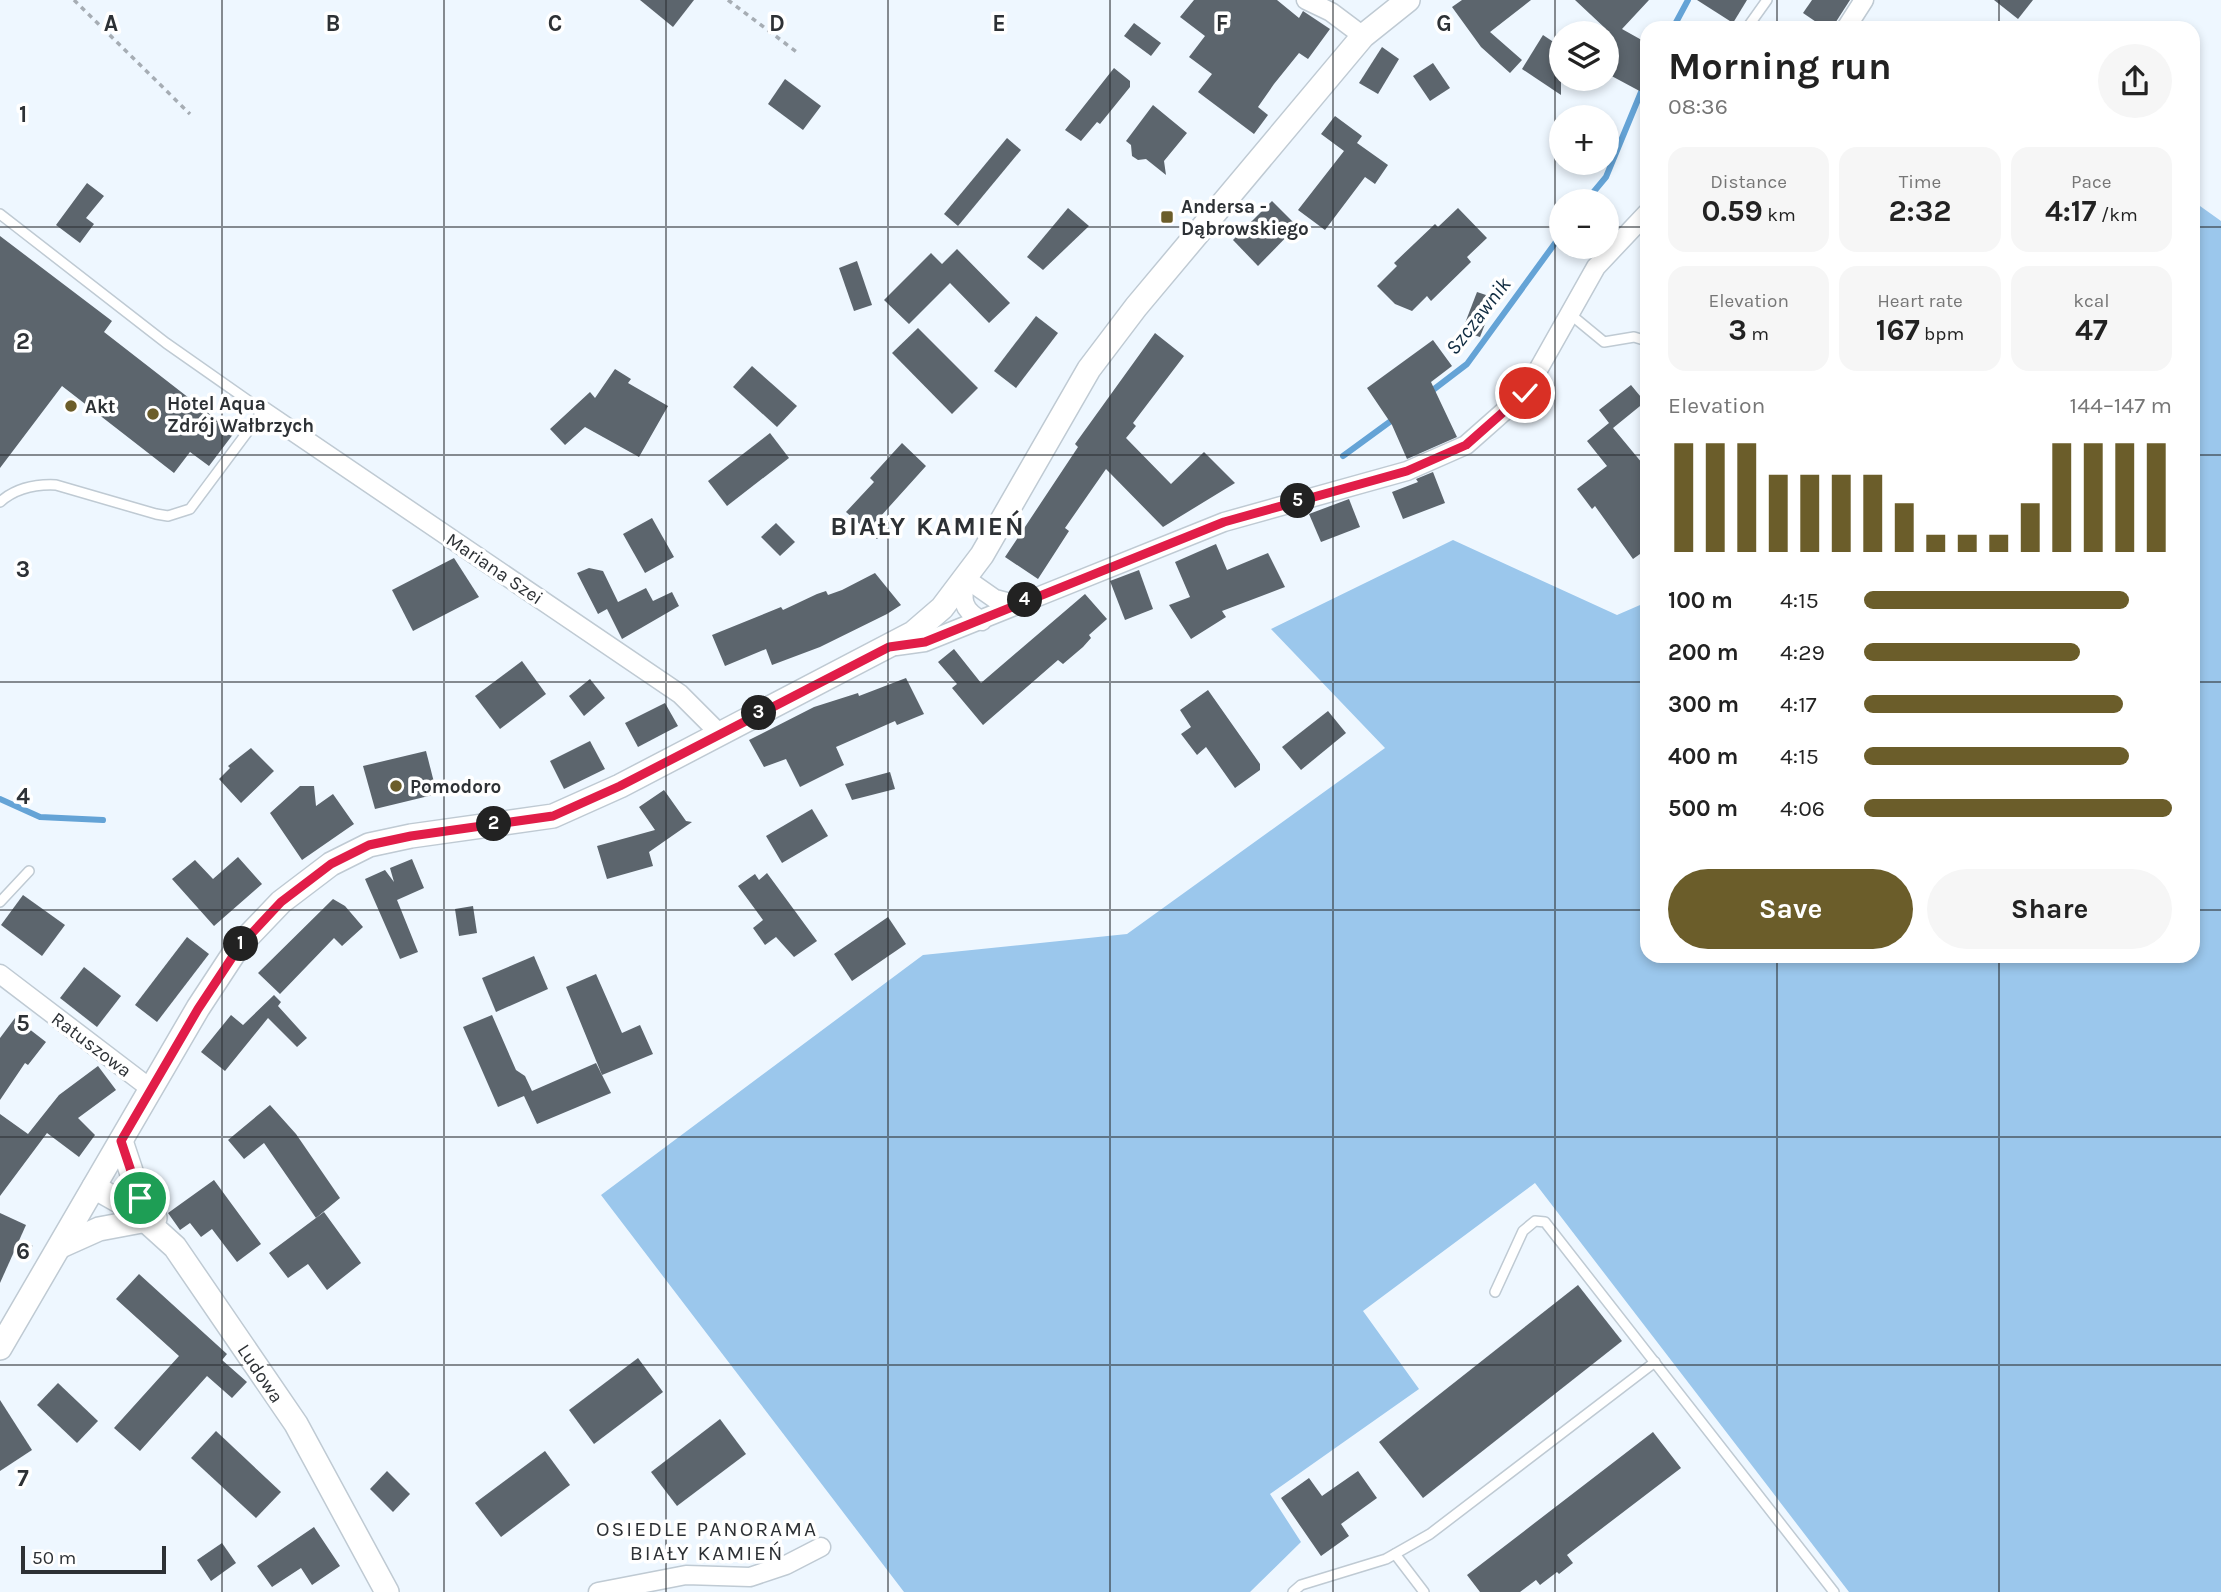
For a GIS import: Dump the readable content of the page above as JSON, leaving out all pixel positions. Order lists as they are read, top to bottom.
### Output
{
  "streets": {
    "street": ["Mariana Szei", "Ratuszowa", "Ludowa"]
  },
  "districts": ["BIAŁY KAMIEŃ", "OSIEDLE PANORAMA BIAŁY KAMIEŃ"],
  "water": ["Szczawnik"],
  "places": {
    "transit": ["Andersa - Dąbrowskiego"],
    "other": ["Akt", "Hotel Aqua Zdrój Wałbrzych", "Pomodoro"]
  },
  "scale_bar": "50 m",
  "page": {
    "map_buttons": ["+", "−"],
    "heading": ["Morning run", "08:36"],
    "stats": [
      ["Distance", "0.59 km"],
      ["Time", "2:32"],
      ["Pace", "4:17 /km"],
      ["Elevation", "3 m"],
      ["Heart rate", "167 bpm"],
      ["kcal", "47"]
    ],
    "chart": ["Elevation", "144–147 m"],
    "pins": [
      "5",
      "4",
      "3",
      "2",
      "1"
    ],
    "list": [
      {
        "name": "100 m",
        "note": "4:15"
      },
      {
        "name": "200 m",
        "note": "4:29"
      },
      {
        "name": "300 m",
        "note": "4:17"
      },
      {
        "name": "400 m",
        "note": "4:15"
      },
      {
        "name": "500 m",
        "note": "4:06"
      }
    ],
    "buttons": ["Save", "Share"],
    "scale": "50 m"
  },
  "grid": {
    "columns": [
      "A",
      "B",
      "C",
      "D",
      "E",
      "F",
      "G"
    ],
    "rows": [
      "1",
      "2",
      "3",
      "4",
      "5",
      "6",
      "7"
    ]
  }
}
